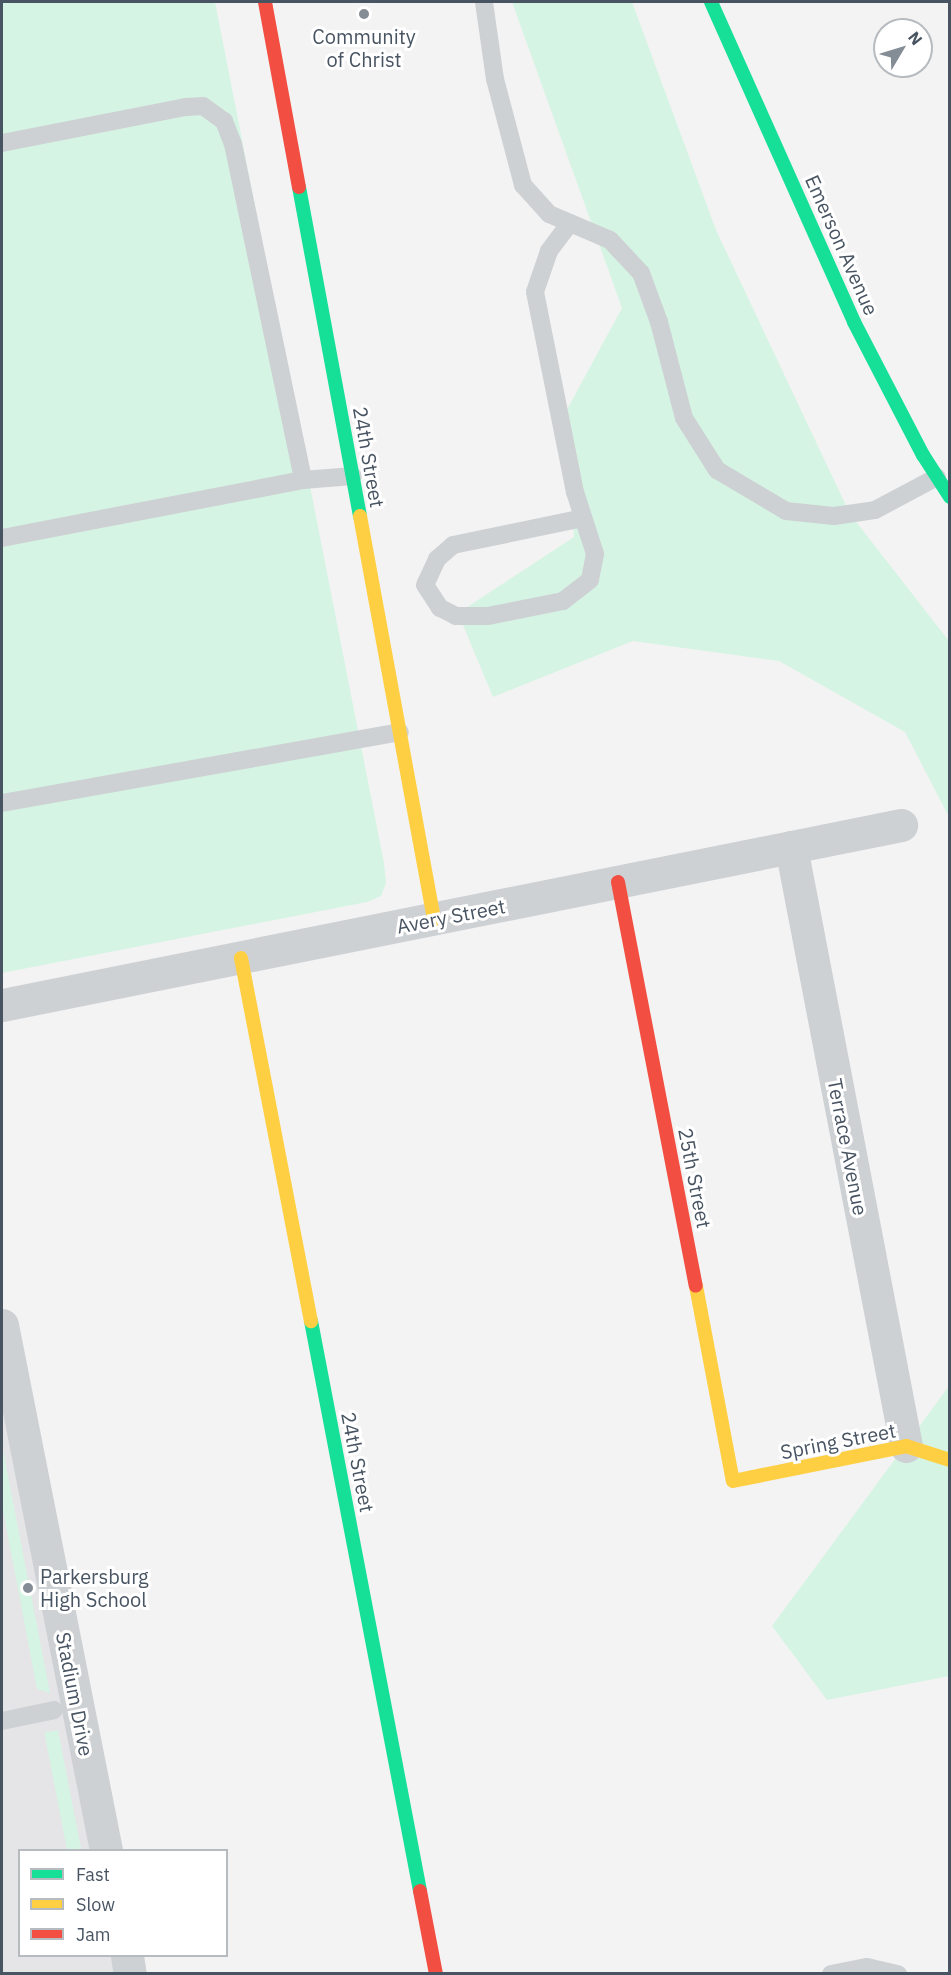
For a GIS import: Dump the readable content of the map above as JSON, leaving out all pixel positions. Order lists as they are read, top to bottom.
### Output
{
  "streets": {
    "street": [
      "Emerson Avenue",
      "24th Street",
      "Avery Street",
      "Terrace Avenue",
      "25th Street",
      "Spring Street",
      "Stadium Drive"
    ]
  },
  "crossings": [
    ["24th Street", "Avery Street"],
    ["Avery Street", "Terrace Avenue"],
    ["Avery Street", "25th Street"],
    ["Terrace Avenue", "Spring Street"],
    ["25th Street", "Spring Street"]
  ],
  "places": ["Community of Christ", "Parkersburg High School"],
  "legend": ["Fast", "Slow", "Jam"],
  "north": "top right"
}
